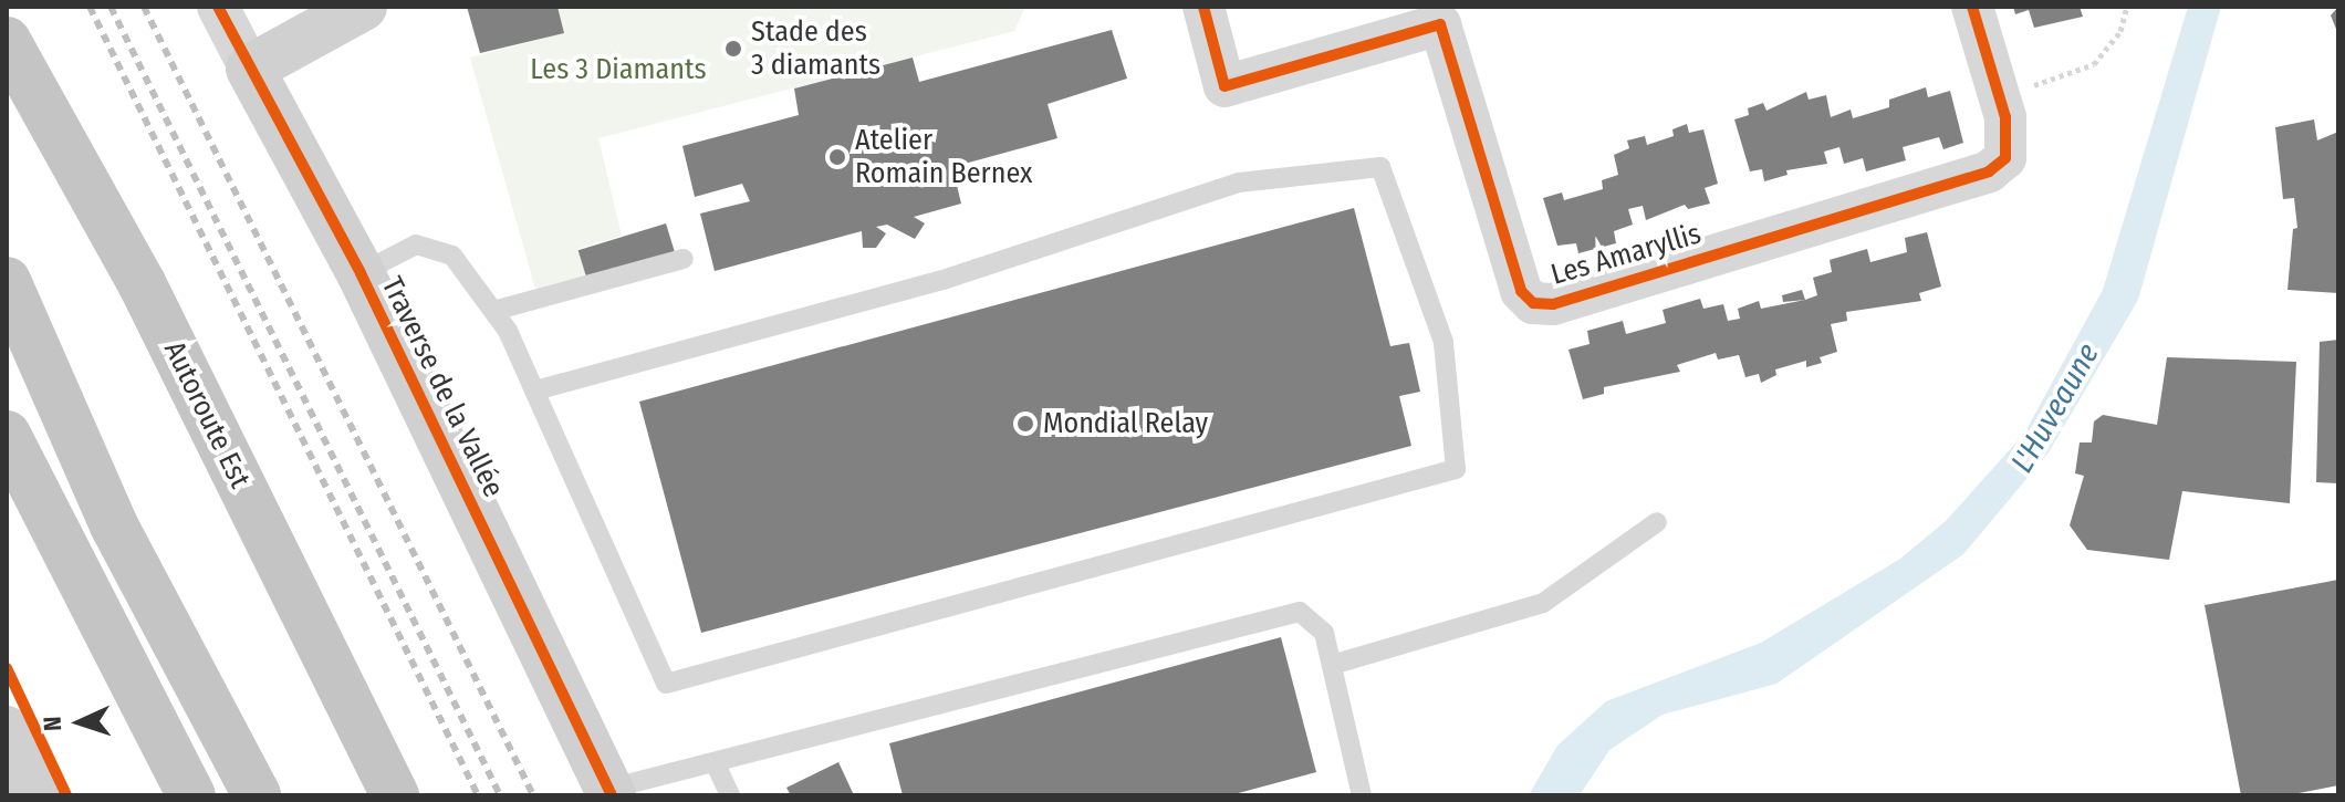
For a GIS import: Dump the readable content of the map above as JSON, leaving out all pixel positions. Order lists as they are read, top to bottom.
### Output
{
  "streets": {
    "highway": ["Autoroute Est"],
    "street": ["Les Amaryllis", "Traverse de la Vallée"]
  },
  "water": ["L'Huveaune"],
  "parks": ["Les 3 Diamants"],
  "places": ["Stade des 3 diamants", "Atelier Romain Bernex", "Mondial Relay"],
  "north": "left"
}
